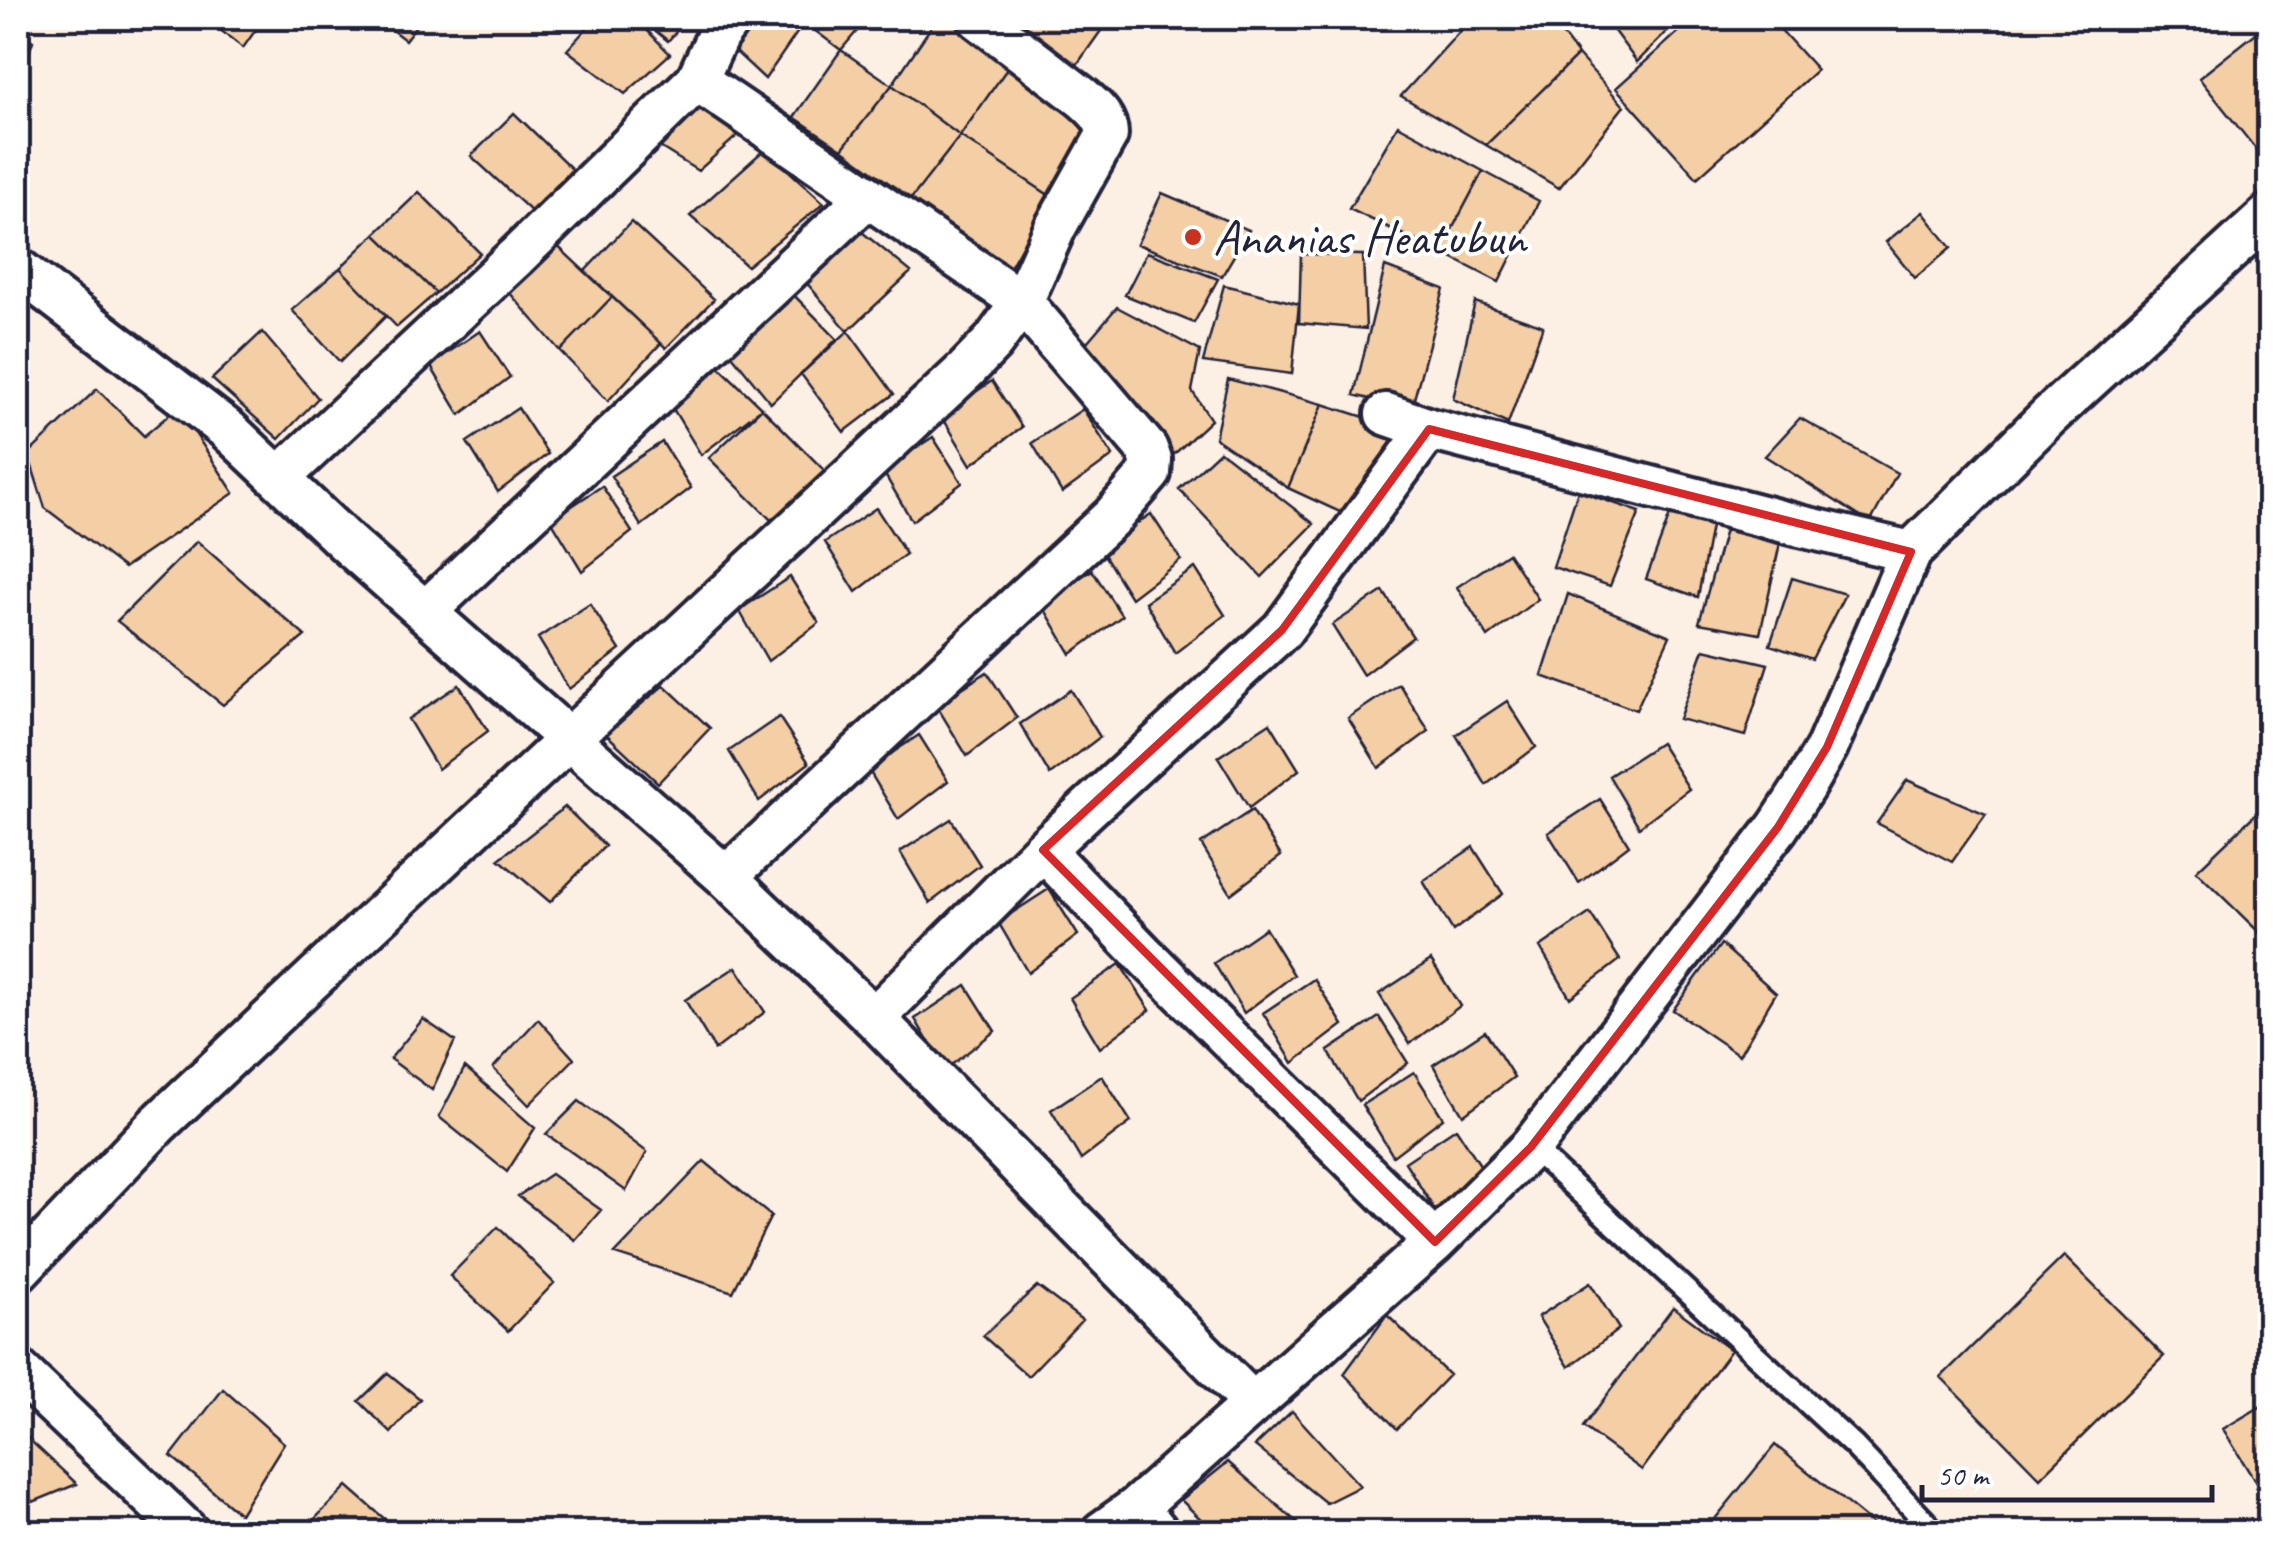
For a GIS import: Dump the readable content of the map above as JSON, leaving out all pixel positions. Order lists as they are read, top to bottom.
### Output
{
  "places": ["Ananias Heatubun"],
  "scale_bar": "50 m"
}
